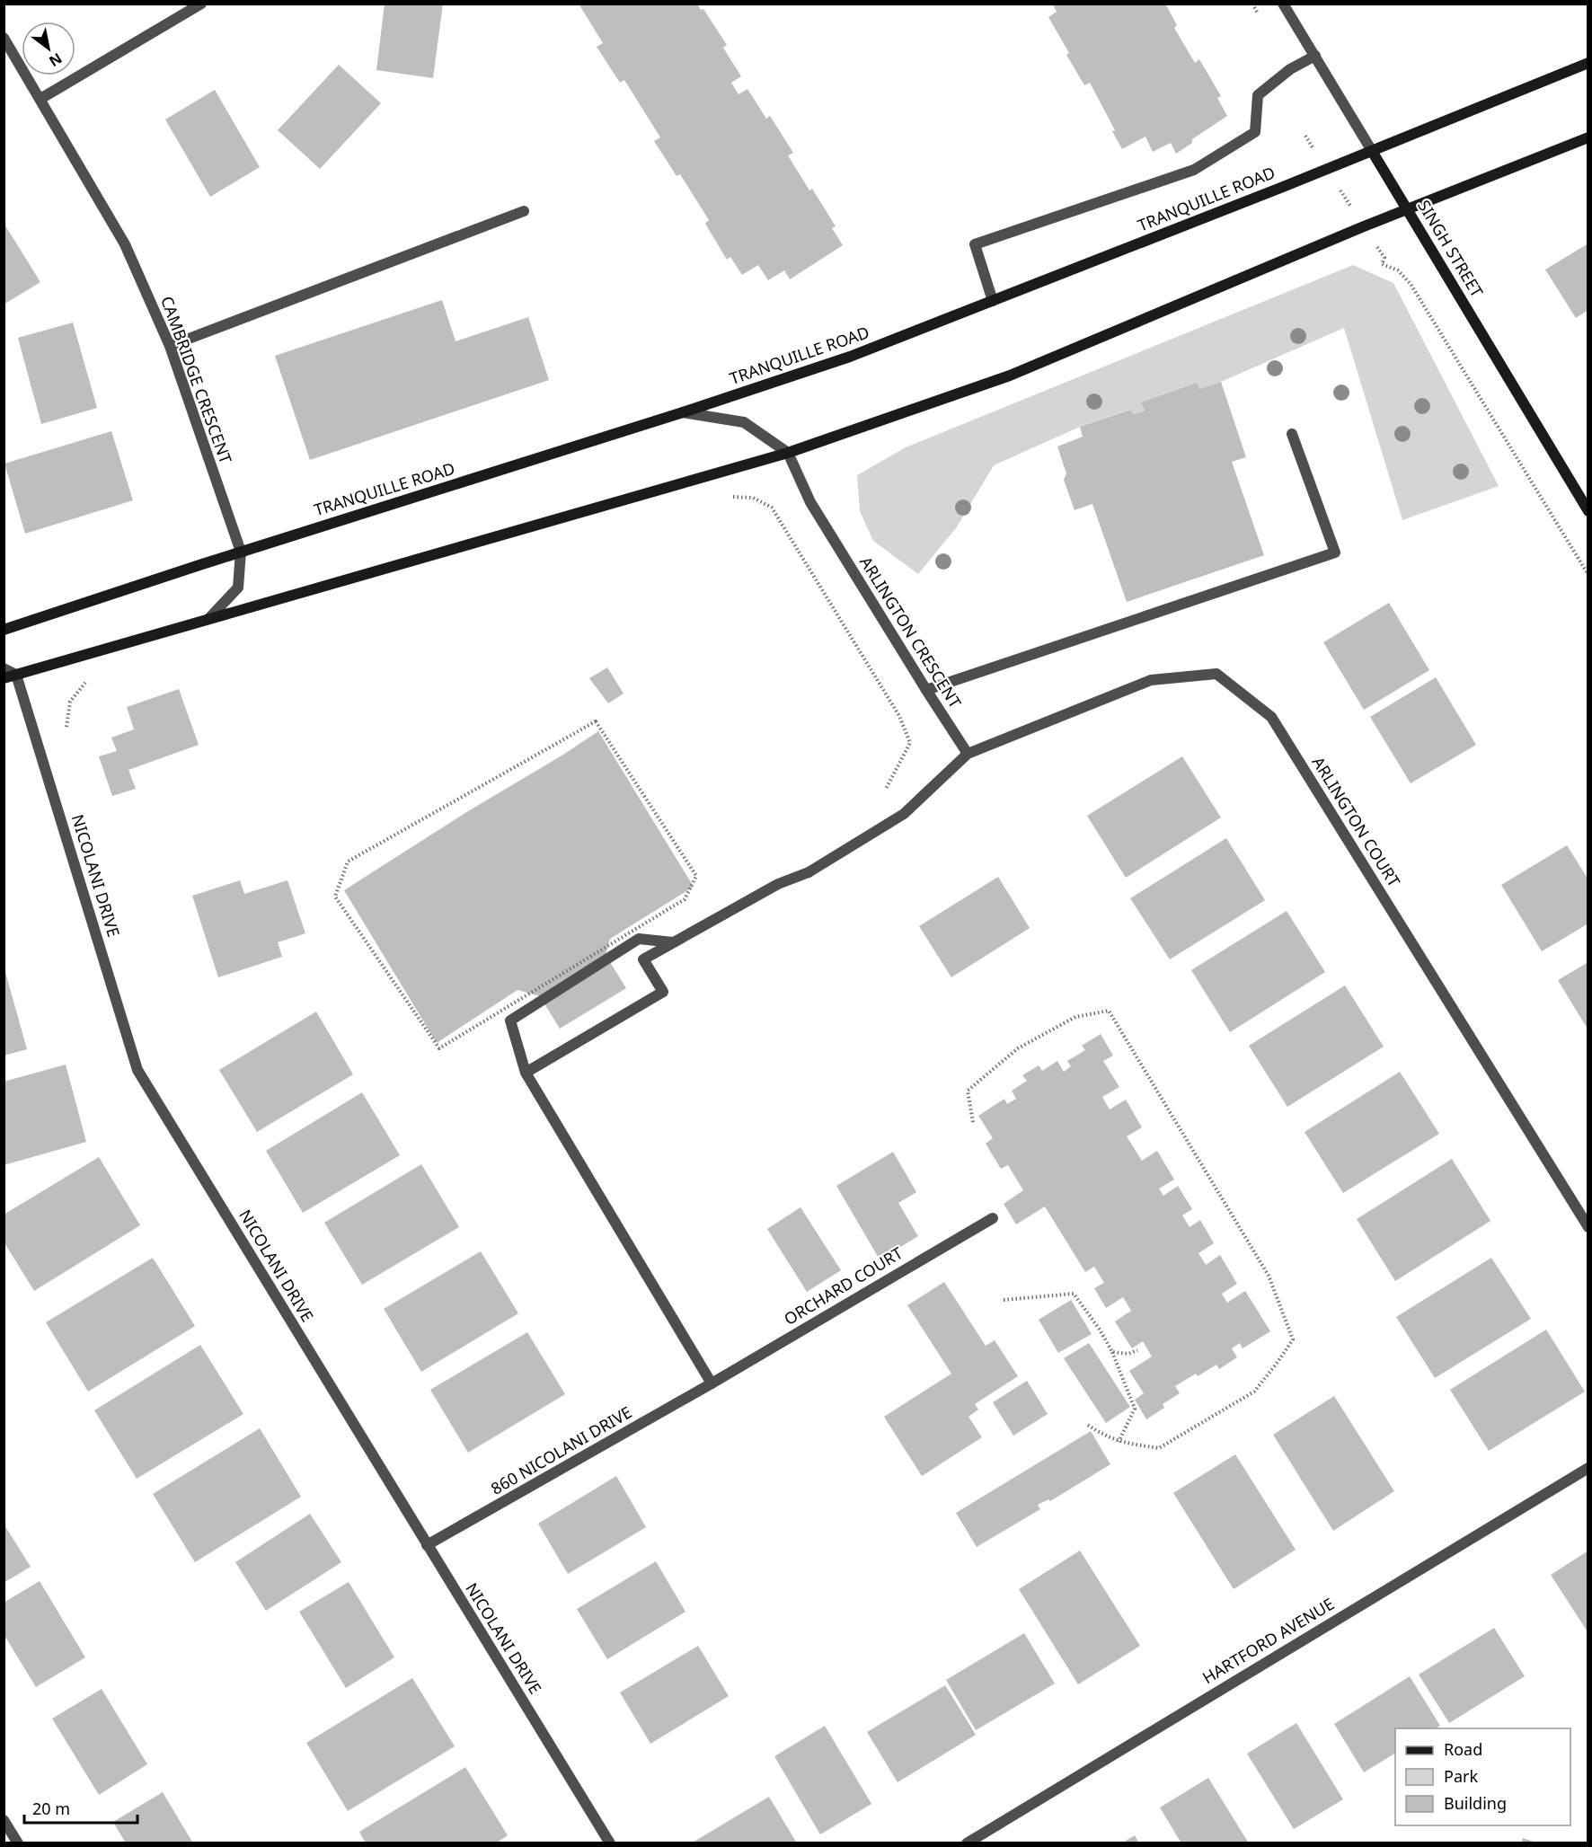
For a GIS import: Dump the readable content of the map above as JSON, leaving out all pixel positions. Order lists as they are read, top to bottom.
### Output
{
  "streets": {
    "main road": ["TRANQUILLE ROAD", "SINGH STREET"],
    "street": [
      "CAMBRIDGE CRESCENT",
      "ARLINGTON CRESCENT",
      "ARLINGTON COURT",
      "NICOLANI DRIVE",
      "ORCHARD COURT",
      "860 NICOLANI DRIVE",
      "HARTFORD AVENUE"
    ]
  },
  "crossings": [
    ["TRANQUILLE ROAD", "SINGH STREET"],
    ["TRANQUILLE ROAD", "CAMBRIDGE CRESCENT"],
    ["ARLINGTON CRESCENT", "ARLINGTON COURT"],
    ["NICOLANI DRIVE", "860 NICOLANI DRIVE"],
    ["ORCHARD COURT", "860 NICOLANI DRIVE"]
  ],
  "legend": ["Road", "Park", "Building"],
  "scale_bar": "20 m",
  "north": "bottom right"
}
